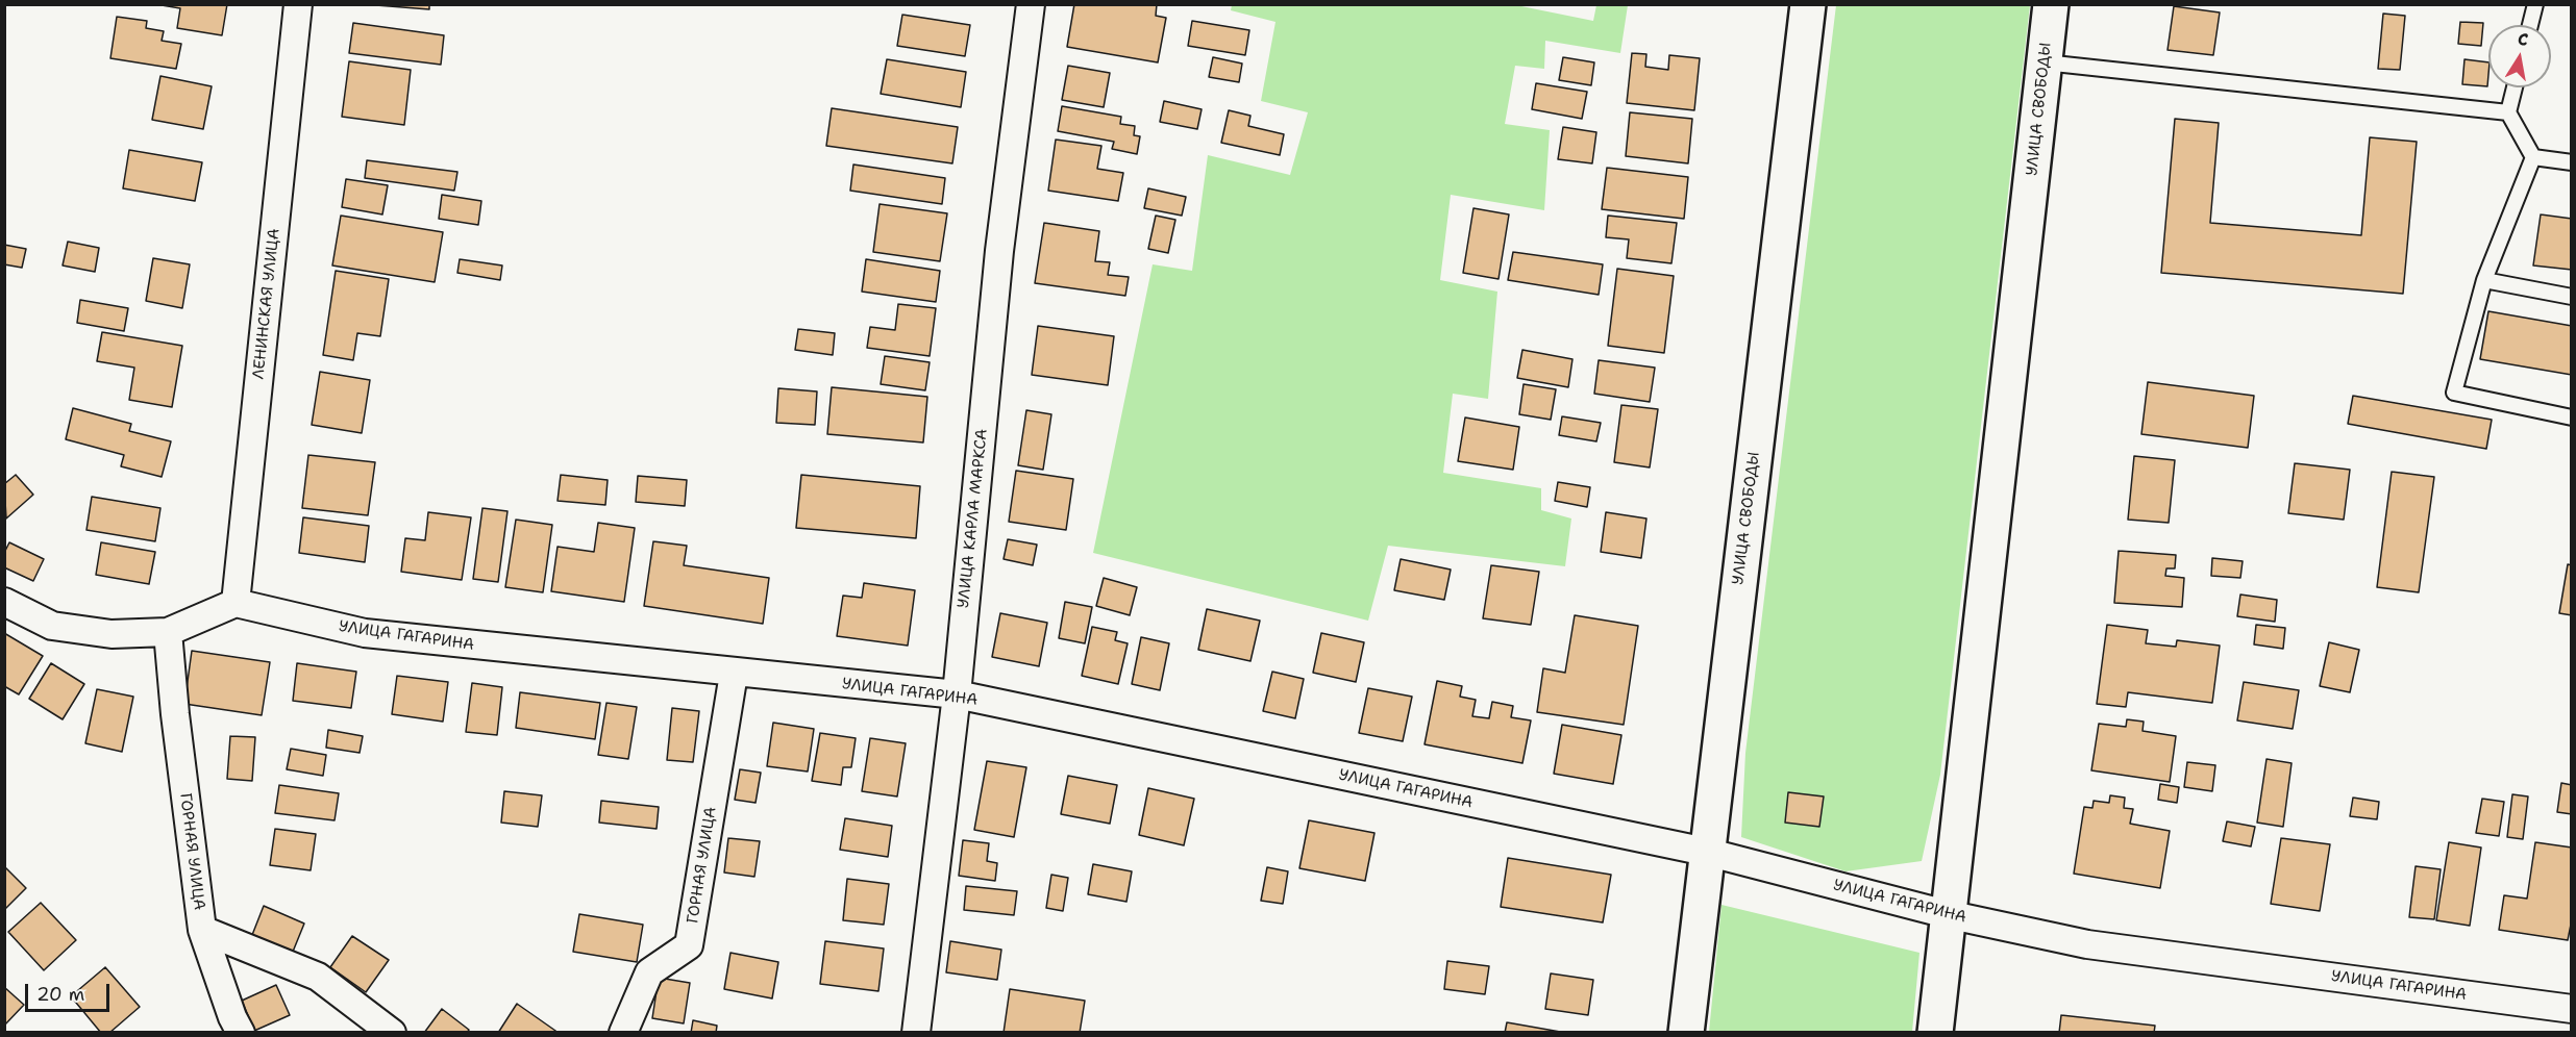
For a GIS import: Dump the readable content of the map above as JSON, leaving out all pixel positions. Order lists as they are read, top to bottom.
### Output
{
  "streets": {
    "main road": ["УЛИЦА СВОБОДЫ"],
    "street": [
      "ЛЕНИНСКАЯ УЛИЦА",
      "УЛИЦА КАРЛА МАРКСА",
      "УЛИЦА ГАГАРИНА",
      "ГОРНАЯ УЛИЦА"
    ]
  },
  "crossings": [
    ["УЛИЦА СВОБОДЫ", "УЛИЦА ГАГАРИНА"],
    ["ЛЕНИНСКАЯ УЛИЦА", "УЛИЦА ГАГАРИНА"],
    ["УЛИЦА КАРЛА МАРКСА", "УЛИЦА ГАГАРИНА"],
    ["УЛИЦА ГАГАРИНА", "ГОРНАЯ УЛИЦА"]
  ],
  "scale_bar": "20 m",
  "north": "top"
}
